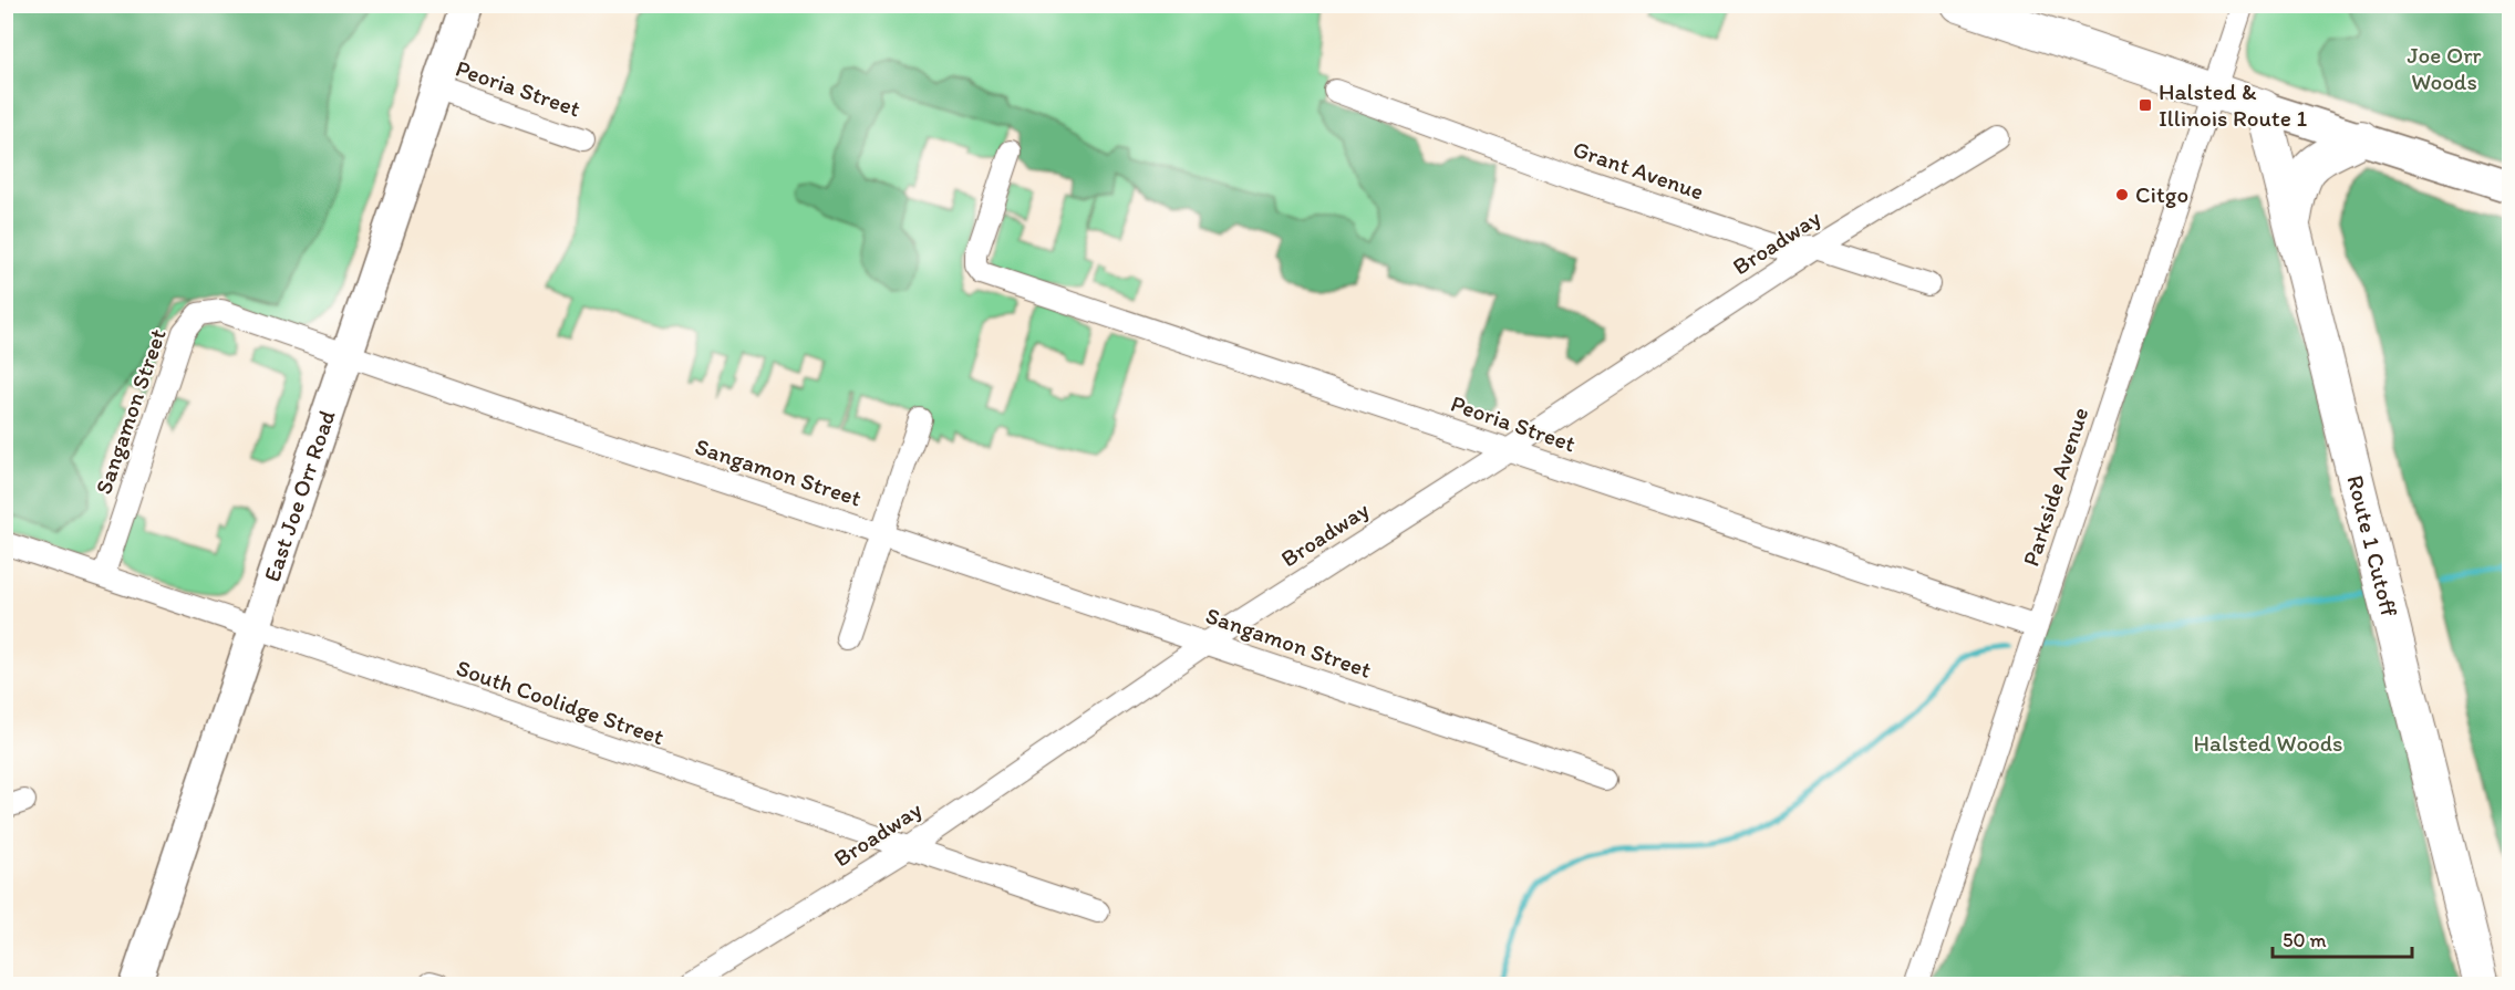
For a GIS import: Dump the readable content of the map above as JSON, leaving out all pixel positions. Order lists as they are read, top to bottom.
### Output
{
  "streets": {
    "main road": ["Route 1 Cutoff"],
    "street": [
      "Peoria Street",
      "Grant Avenue",
      "Broadway",
      "Sangamon Street",
      "Parkside Avenue",
      "East Joe Orr Road",
      "South Coolidge Street"
    ]
  },
  "crossings": [
    ["Peoria Street", "Broadway"],
    ["Peoria Street", "Parkside Avenue"],
    ["Peoria Street", "East Joe Orr Road"],
    ["Grant Avenue", "Broadway"],
    ["Broadway", "Sangamon Street"],
    ["Broadway", "South Coolidge Street"],
    ["Sangamon Street", "East Joe Orr Road"],
    ["Sangamon Street", "South Coolidge Street"],
    ["East Joe Orr Road", "South Coolidge Street"]
  ],
  "parks": ["Joe Orr Woods", "Halsted Woods"],
  "places": {
    "transit": ["Halsted & Illinois Route 1"],
    "other": ["Citgo"]
  },
  "scale_bar": "50 m"
}
